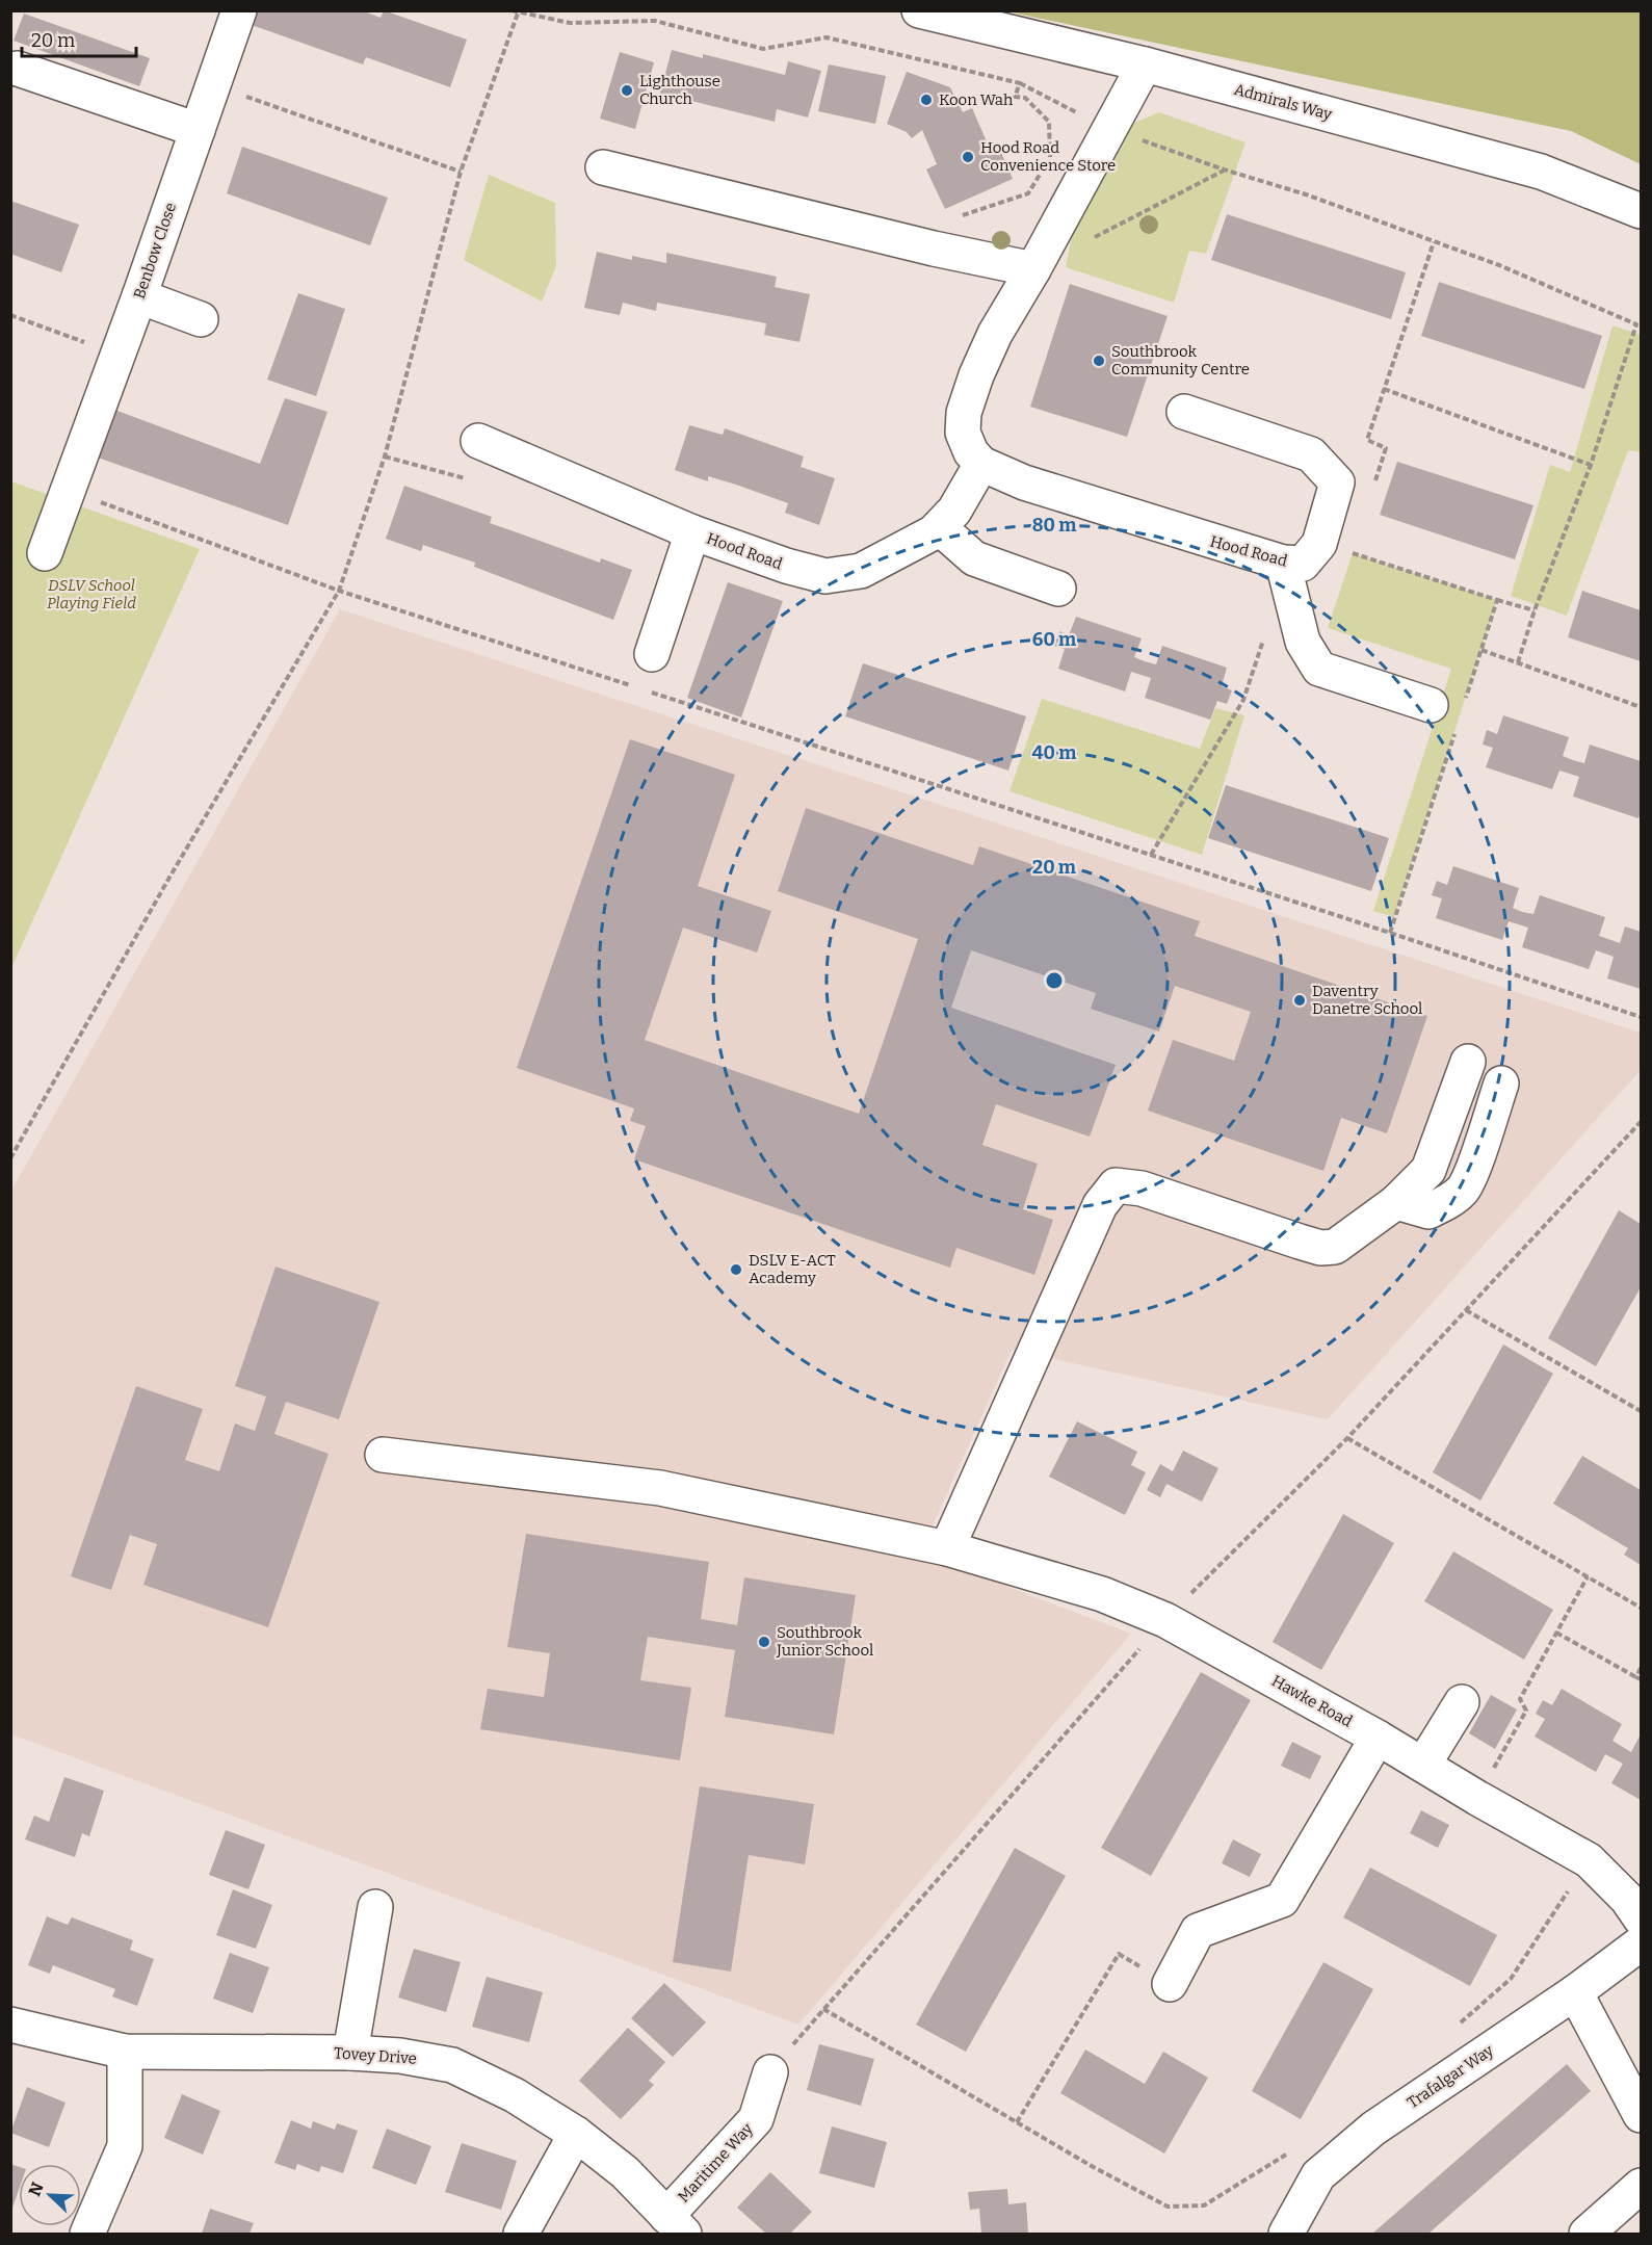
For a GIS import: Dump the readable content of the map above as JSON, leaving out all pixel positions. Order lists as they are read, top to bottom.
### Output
{
  "streets": {
    "street": [
      "Admirals Way",
      "Benbow Close",
      "Hood Road",
      "Hawke Road",
      "Tovey Drive",
      "Trafalgar Way",
      "Maritime Way"
    ]
  },
  "crossings": [
    ["Tovey Drive", "Maritime Way"]
  ],
  "parks": ["DSLV School Playing Field"],
  "places": [
    "Lighthouse Church",
    "Koon Wah",
    "Hood Road Convenience Store",
    "Southbrook Community Centre",
    "Daventry Danetre School",
    "DSLV E-ACT Academy",
    "Southbrook Junior School"
  ],
  "scale_bar": "20 m",
  "north": "top left",
  "rings": [
    "80 m",
    "60 m",
    "40 m",
    "20 m"
  ]
}
